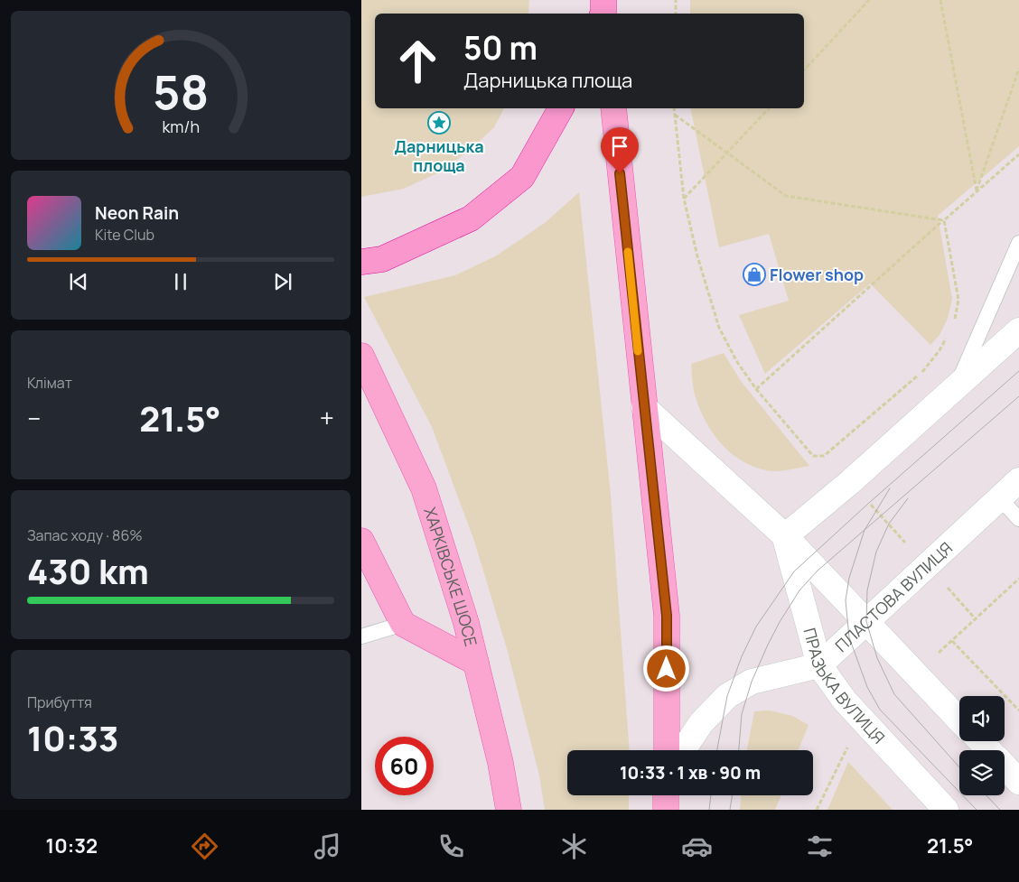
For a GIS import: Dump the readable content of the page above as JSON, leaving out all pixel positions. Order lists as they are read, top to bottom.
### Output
{
  "streets": {
    "main road": ["ХАРКІВСЬКЕ ШОСЕ"],
    "street": ["ПЛАСТОВА ВУЛИЦЯ", "ПРАЗЬКА ВУЛИЦЯ"]
  },
  "crossings": [
    ["ПЛАСТОВА ВУЛИЦЯ", "ПРАЗЬКА ВУЛИЦЯ"]
  ],
  "places": {
    "place": ["Дарницька площа"],
    "shop": ["Flower shop"]
  },
  "page": {
    "turn": ["50 m", "Дарницька площа"],
    "song": ["Neon Rain", "Kite Club"],
    "tile": [
      "Клімат",
      ["Запас ходу · 86%", "430 km"],
      ["Прибуття", "10:33"]
    ],
    "heat": ["−", "21.5°", "+"],
    "limit": "60",
    "trip": "10:33 · 1 хв · 90 m",
    "tabs": ["10:32", "21.5°"],
    "gauge": ["58", "km/h"]
  }
}
